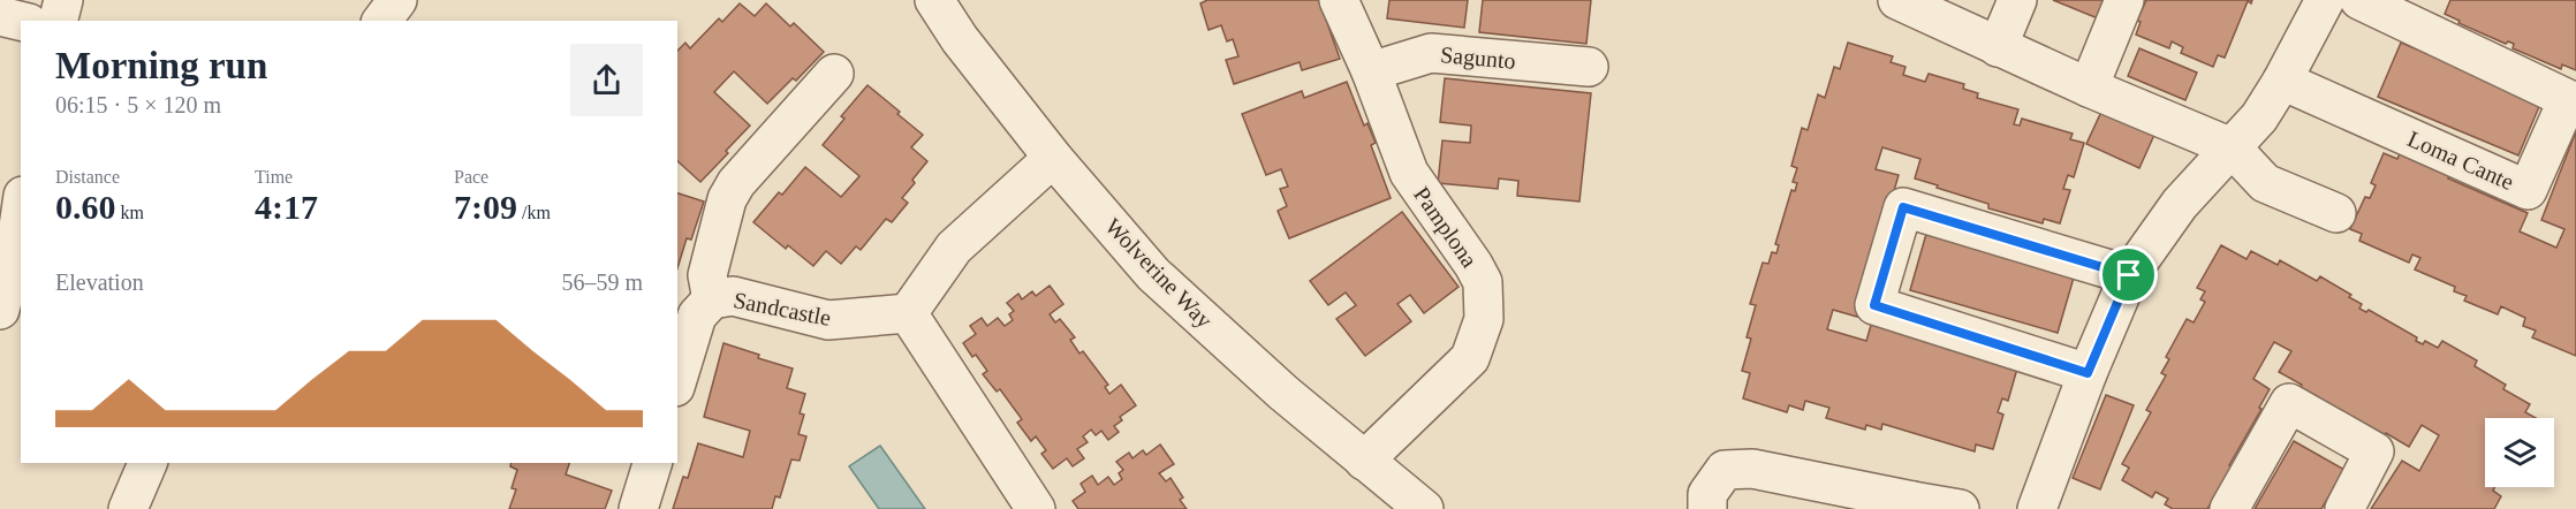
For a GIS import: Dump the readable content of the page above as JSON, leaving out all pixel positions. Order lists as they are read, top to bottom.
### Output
{
  "streets": {
    "street": [
      "Sagunto",
      "Loma Cante",
      "Pamplona",
      "Wolverine Way",
      "Sandcastle"
    ]
  },
  "crossings": [
    ["Sagunto", "Pamplona"],
    ["Pamplona", "Wolverine Way"]
  ],
  "page": {
    "heading": ["Morning run", "06:15 · 5 × 120 m"],
    "stats": [
      ["Distance", "0.60 km"],
      ["Time", "4:17"],
      ["Pace", "7:09 /km"]
    ],
    "chart": ["Elevation", "56–59 m"]
  }
}
